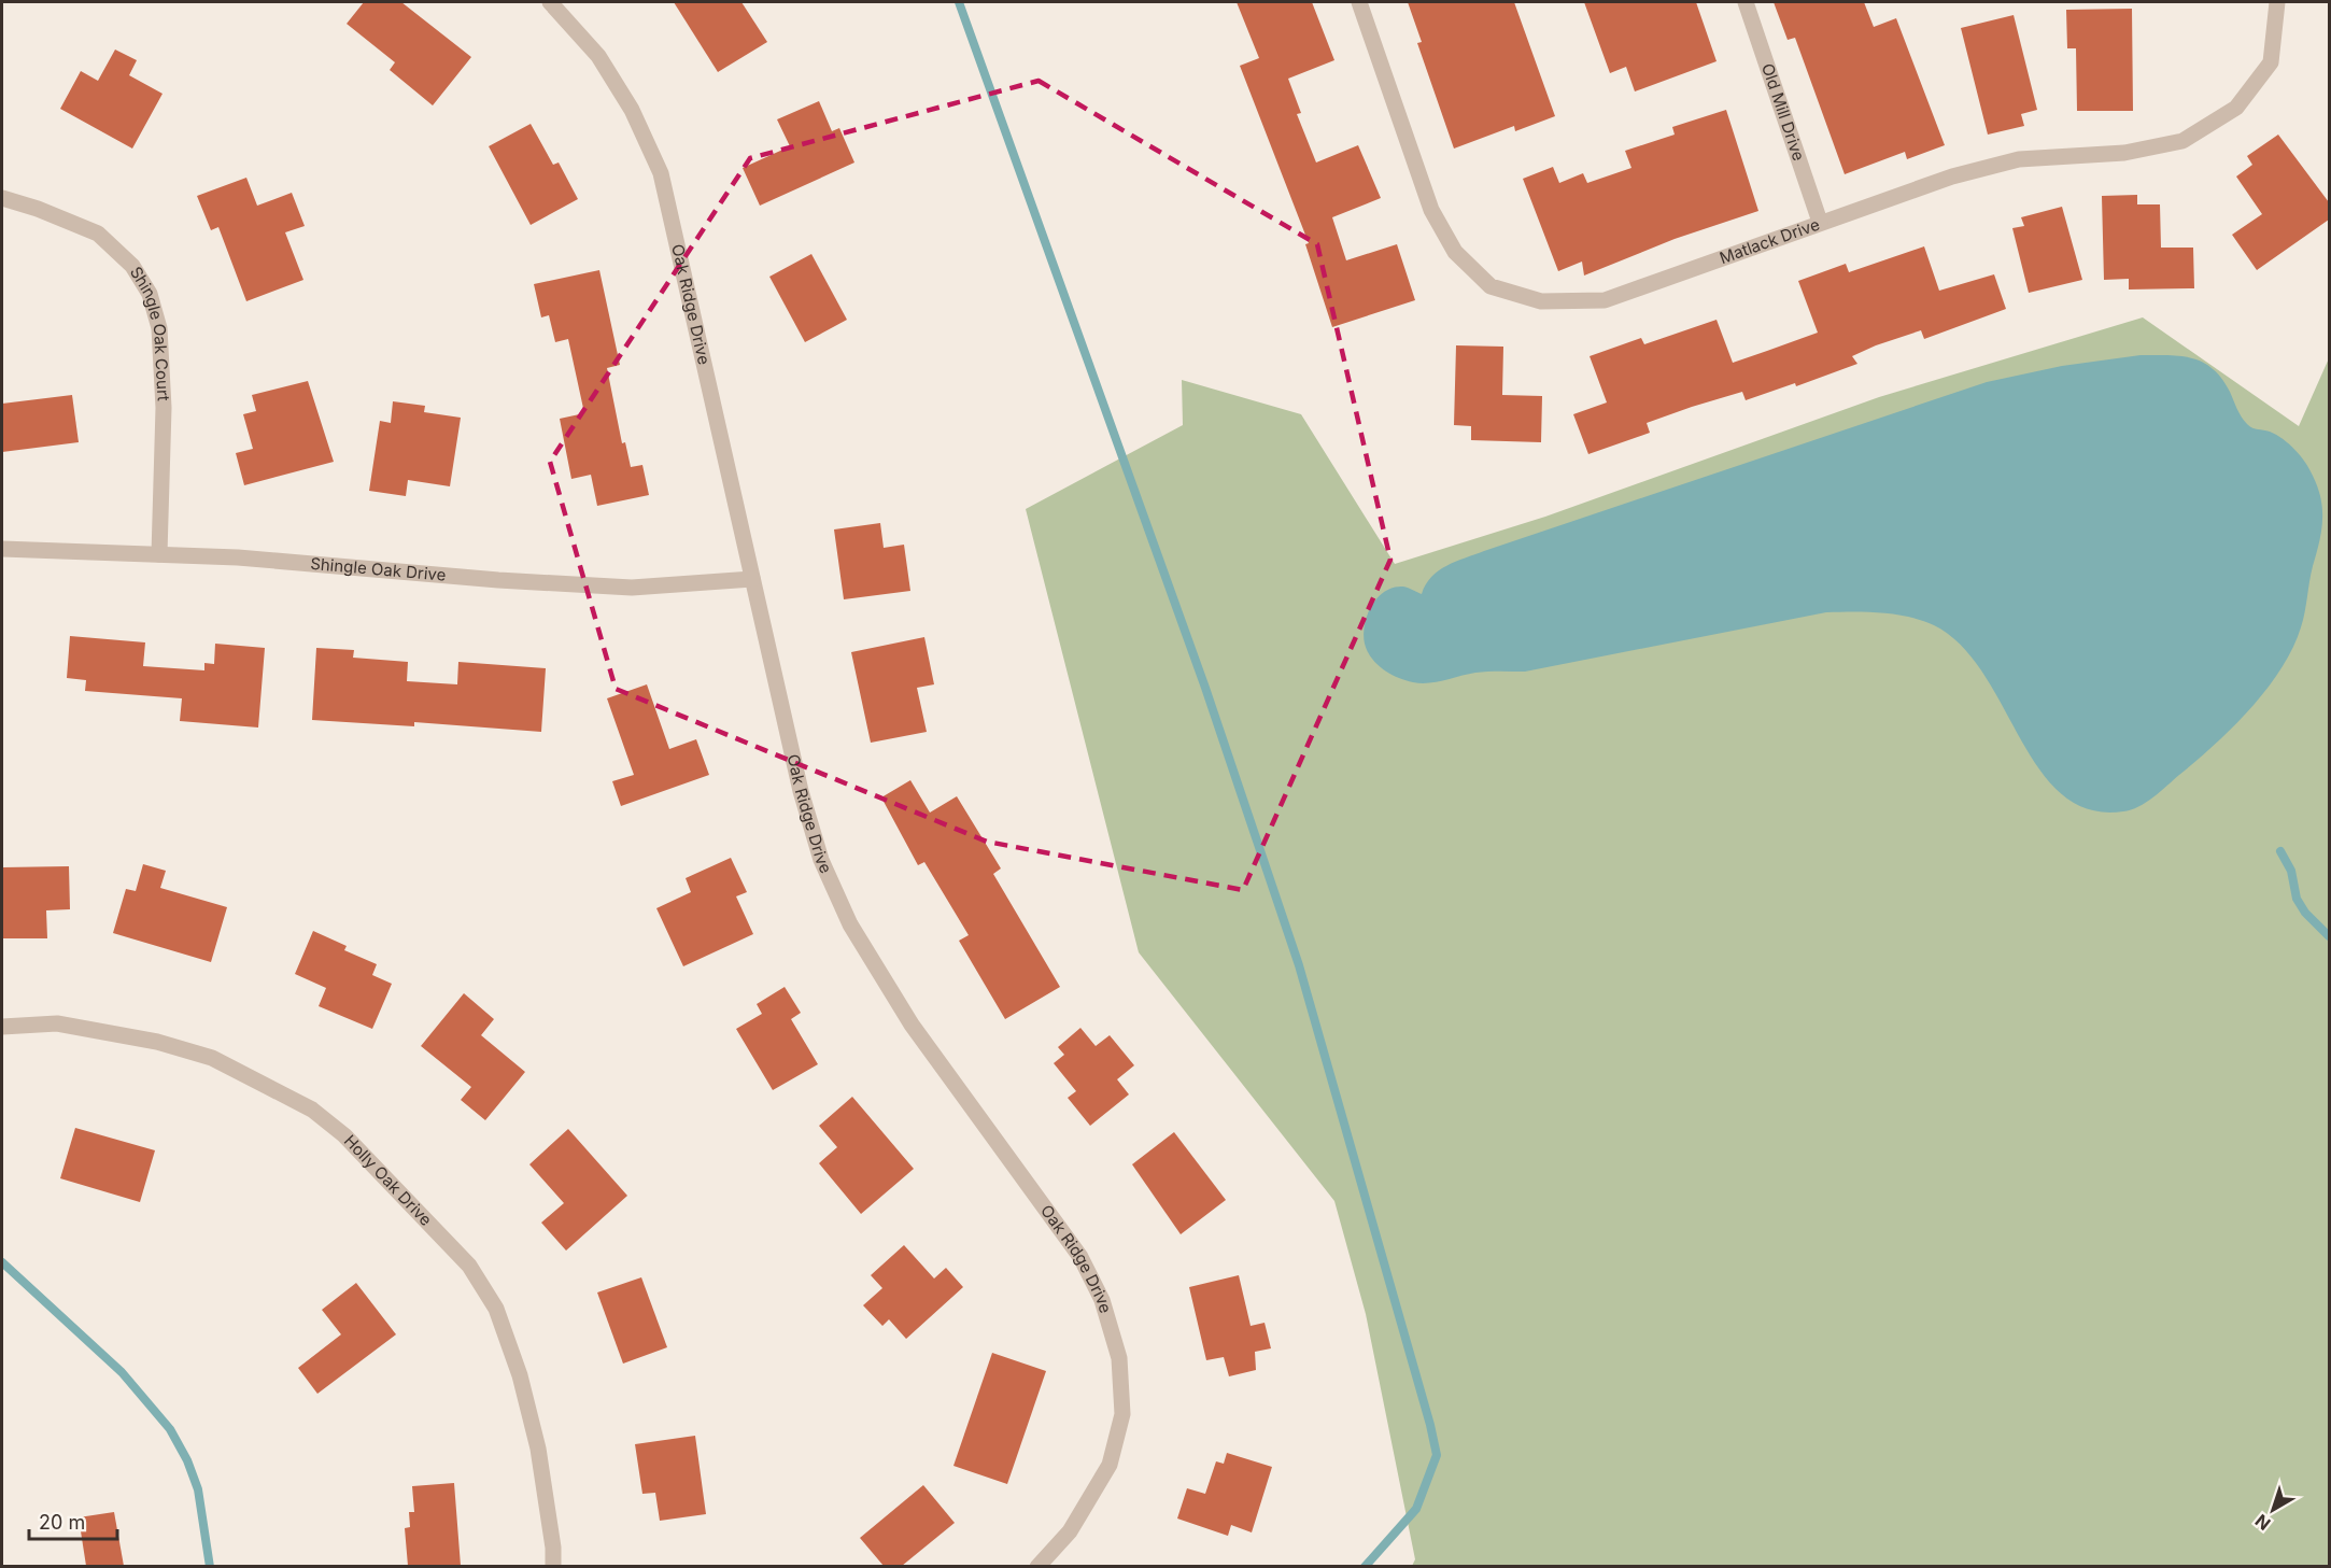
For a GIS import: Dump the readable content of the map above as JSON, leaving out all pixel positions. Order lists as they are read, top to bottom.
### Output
{
  "streets": {
    "street": [
      "Old Mill Drive",
      "Matlack Drive",
      "Oak Ridge Drive",
      "Shingle Oak Court",
      "Shingle Oak Drive",
      "Holly Oak Drive"
    ]
  },
  "crossings": [
    ["Old Mill Drive", "Matlack Drive"],
    ["Oak Ridge Drive", "Shingle Oak Drive"],
    ["Shingle Oak Court", "Shingle Oak Drive"]
  ],
  "scale_bar": "20 m",
  "north": "bottom left"
}
